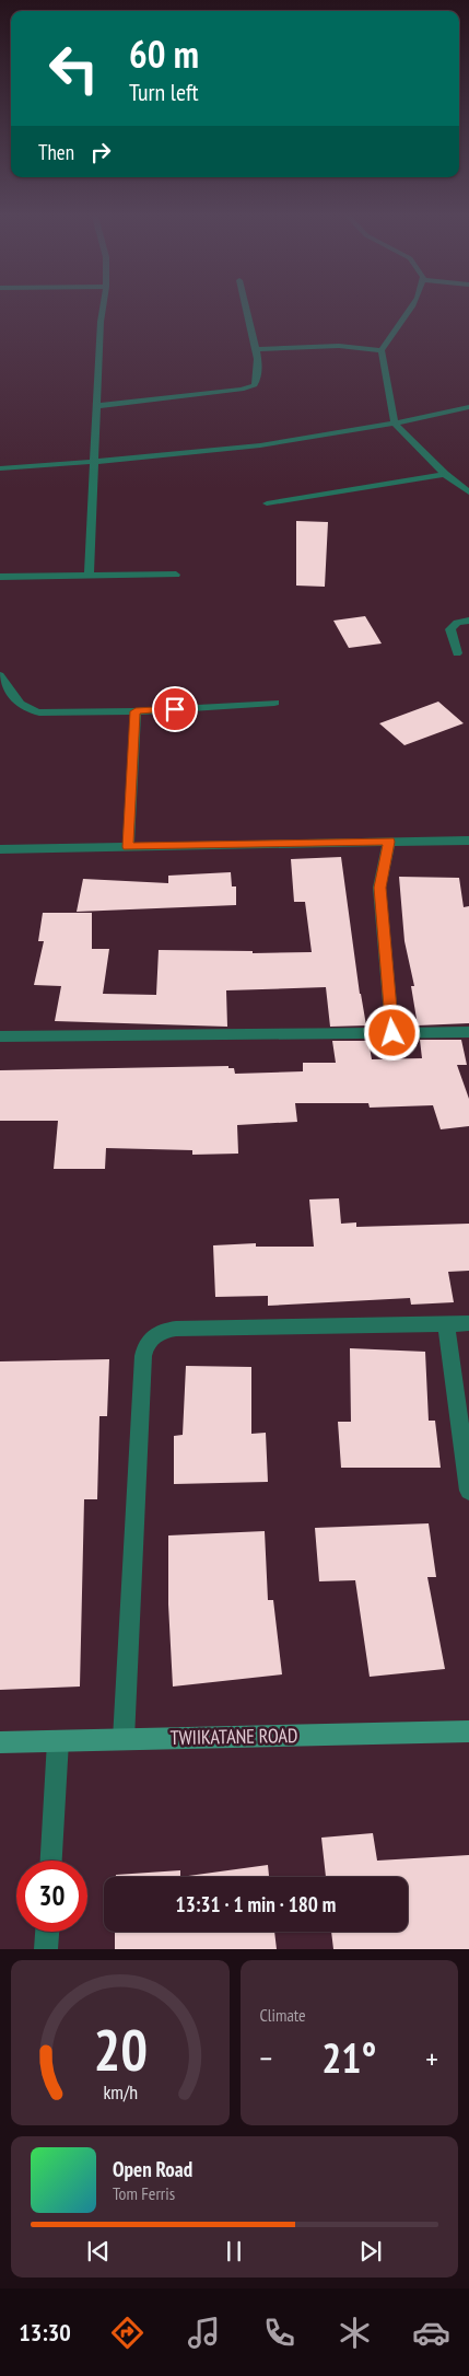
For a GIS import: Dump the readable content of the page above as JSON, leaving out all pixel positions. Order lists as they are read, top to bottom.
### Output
{
  "streets": {
    "main road": ["TWIIKATANE ROAD"]
  },
  "page": {
    "turn": ["60 m", "Turn left"],
    "then": "Then",
    "limit": "30",
    "trip": "13:31 · 1 min · 180 m",
    "tile": "Climate",
    "heat": ["−", "21°", "+"],
    "song": ["Open Road", "Tom Ferris"],
    "tabs": "13:30",
    "gauge": ["20", "km/h"]
  }
}
